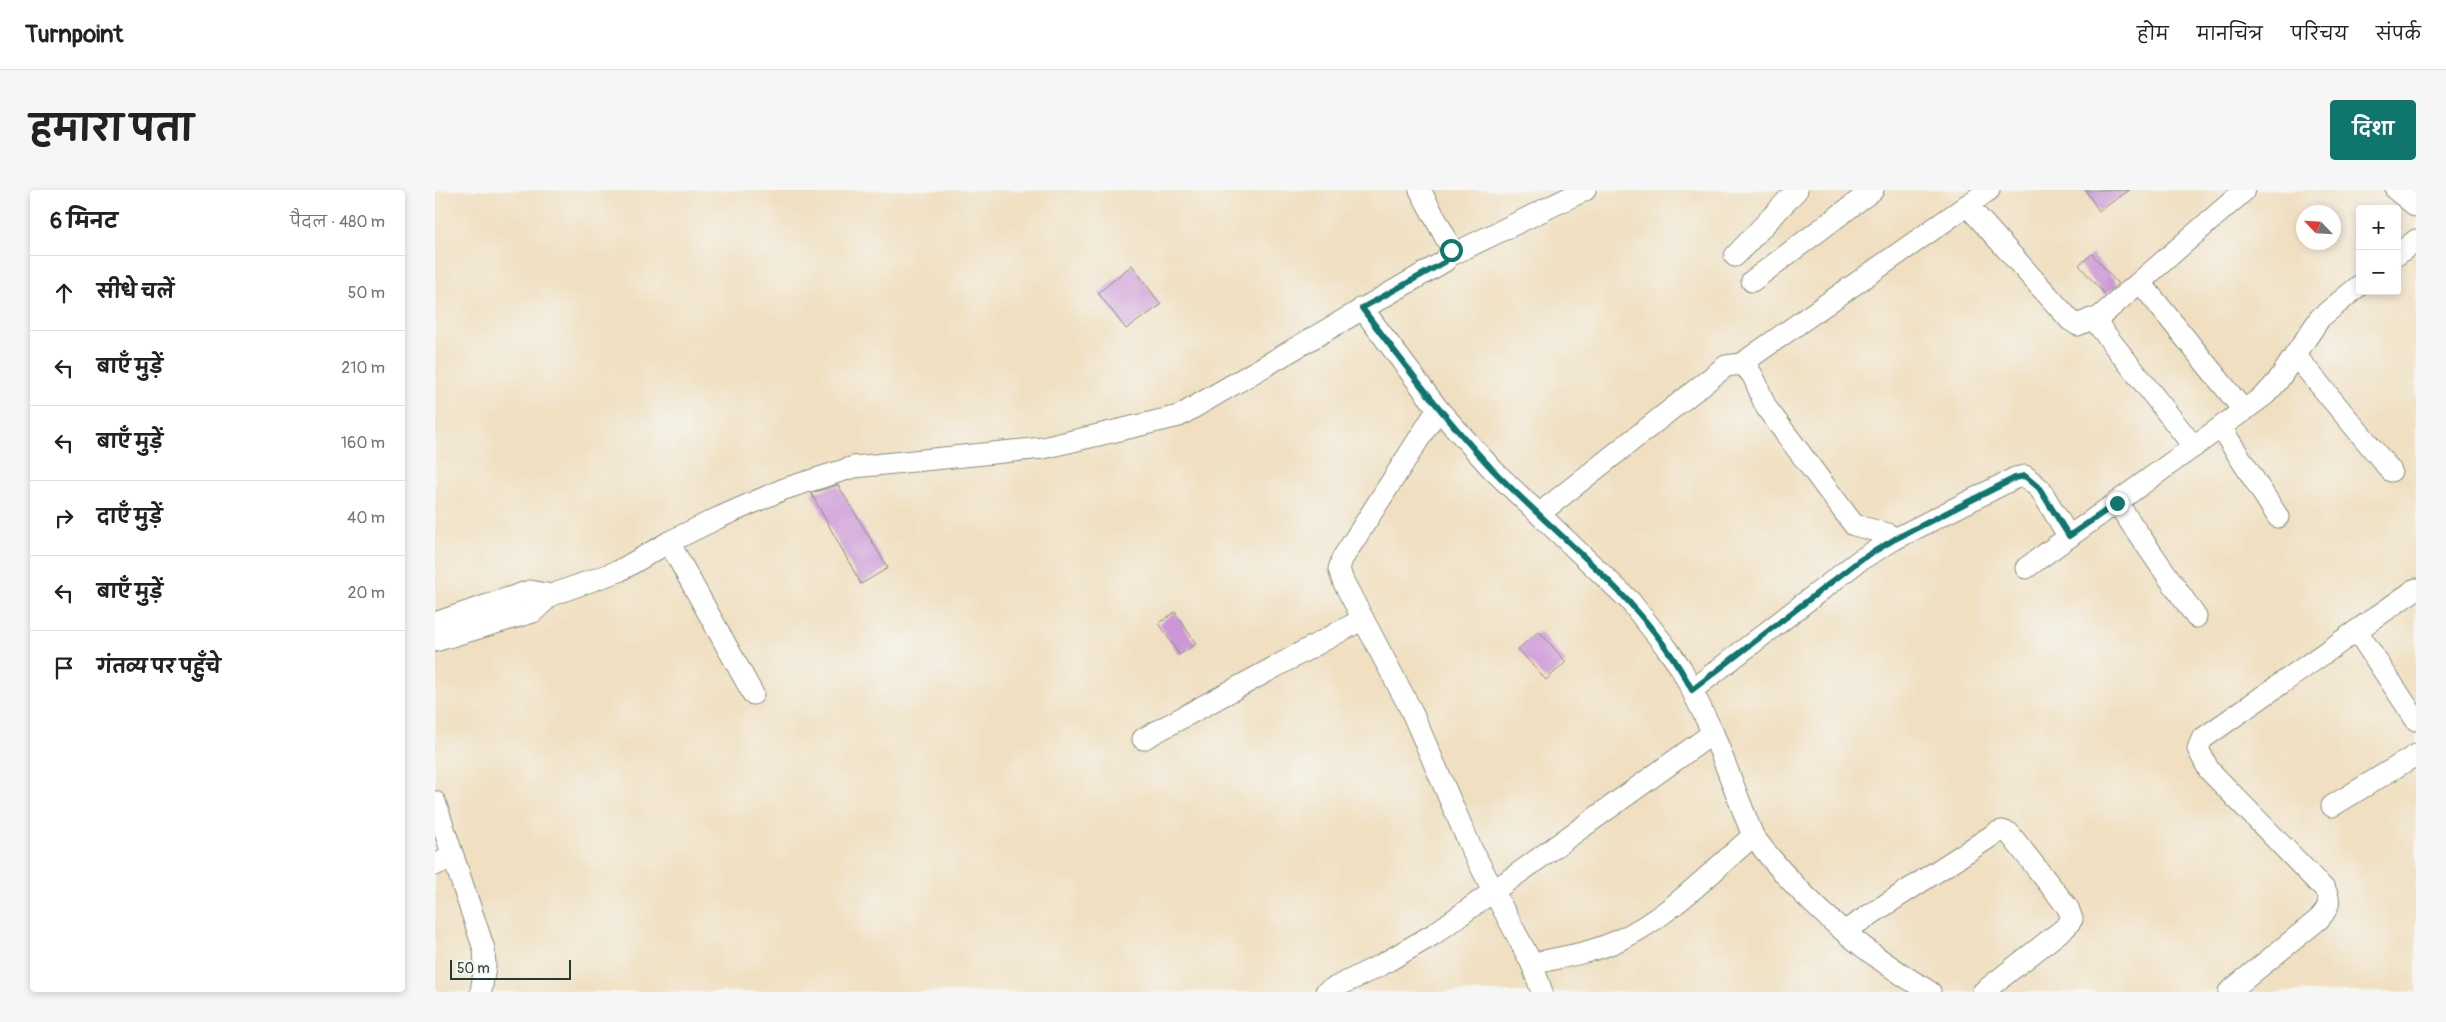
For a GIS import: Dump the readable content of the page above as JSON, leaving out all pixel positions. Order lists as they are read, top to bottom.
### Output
{
  "scale_bar": "50 m",
  "north": "top left",
  "page": {
    "header": "Turnpoint",
    "nav": [
      "होम",
      "मानचित्र",
      "परिचय",
      "संपर्क"
    ],
    "title": "हमारा पता",
    "buttons": "दिशा",
    "heading": ["6 मिनट", "पैदल · 480 m"],
    "map_buttons": ["+", "−"],
    "list": [
      ["सीधे चलें", "50 m"],
      ["बाएँ मुड़ें", "210 m"],
      ["बाएँ मुड़ें", "160 m"],
      ["दाएँ मुड़ें", "40 m"],
      ["बाएँ मुड़ें", "20 m"],
      "गंतव्य पर पहुँचे"
    ],
    "scale": "50 m"
  }
}
